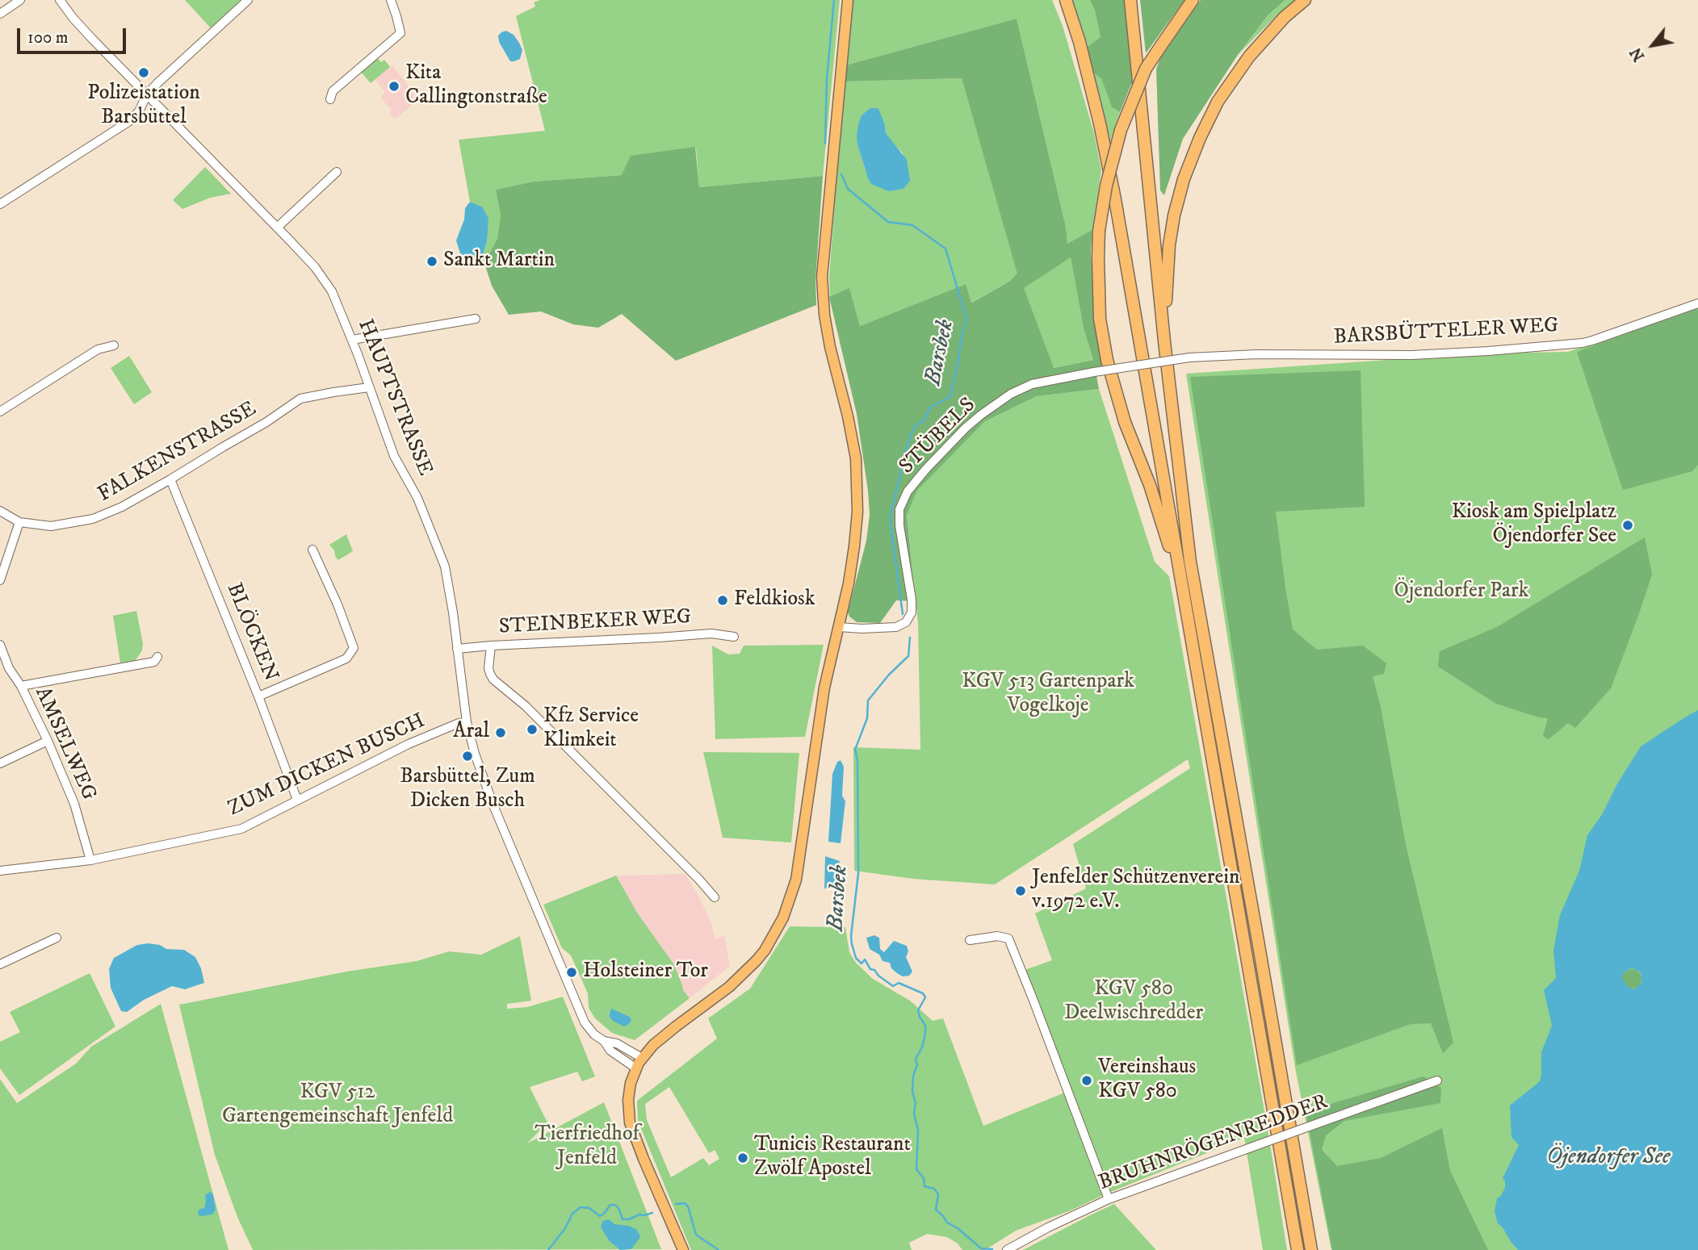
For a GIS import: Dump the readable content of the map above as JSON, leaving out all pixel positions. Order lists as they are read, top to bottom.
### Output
{
  "streets": {
    "street": [
      "BARSBÜTTELER WEG",
      "HAUPTSTRASSE",
      "STÜBELS",
      "FALKENSTRASSE",
      "STEINBEKER WEG",
      "BLÖCKEN",
      "AMSELWEG",
      "ZUM DICKEN BUSCH",
      "BRUHNRÖGENREDDER"
    ]
  },
  "crossings": [
    ["BARSBÜTTELER WEG", "STÜBELS"],
    ["HAUPTSTRASSE", "FALKENSTRASSE"],
    ["HAUPTSTRASSE", "STEINBEKER WEG"],
    ["HAUPTSTRASSE", "ZUM DICKEN BUSCH"],
    ["FALKENSTRASSE", "BLÖCKEN"],
    ["BLÖCKEN", "ZUM DICKEN BUSCH"],
    ["AMSELWEG", "ZUM DICKEN BUSCH"]
  ],
  "water": ["Barsbek", "Öjendorfer See"],
  "parks": [
    "Öjendorfer Park",
    "KGV 513 Gartenpark Vogelkoje",
    "KGV 580 Deelwischredder",
    "KGV 512 Gartengemeinschaft Jenfeld",
    "Tierfriedhof Jenfeld"
  ],
  "places": [
    "Polizeistation Barsbüttel",
    "Kita Callingtonstraße",
    "Sankt Martin",
    "Kiosk am Spielplatz Öjendorfer See",
    "Feldkiosk",
    "Kfz Service Klimkeit",
    "Aral",
    "Barsbüttel, Zum Dicken Busch",
    "Jenfelder Schützenverein v.1972 e.V.",
    "Holsteiner Tor",
    "Vereinshaus KGV 580",
    "Tunicis Restaurant Zwölf Apostel"
  ],
  "scale_bar": "100 m",
  "north": "bottom left"
}
